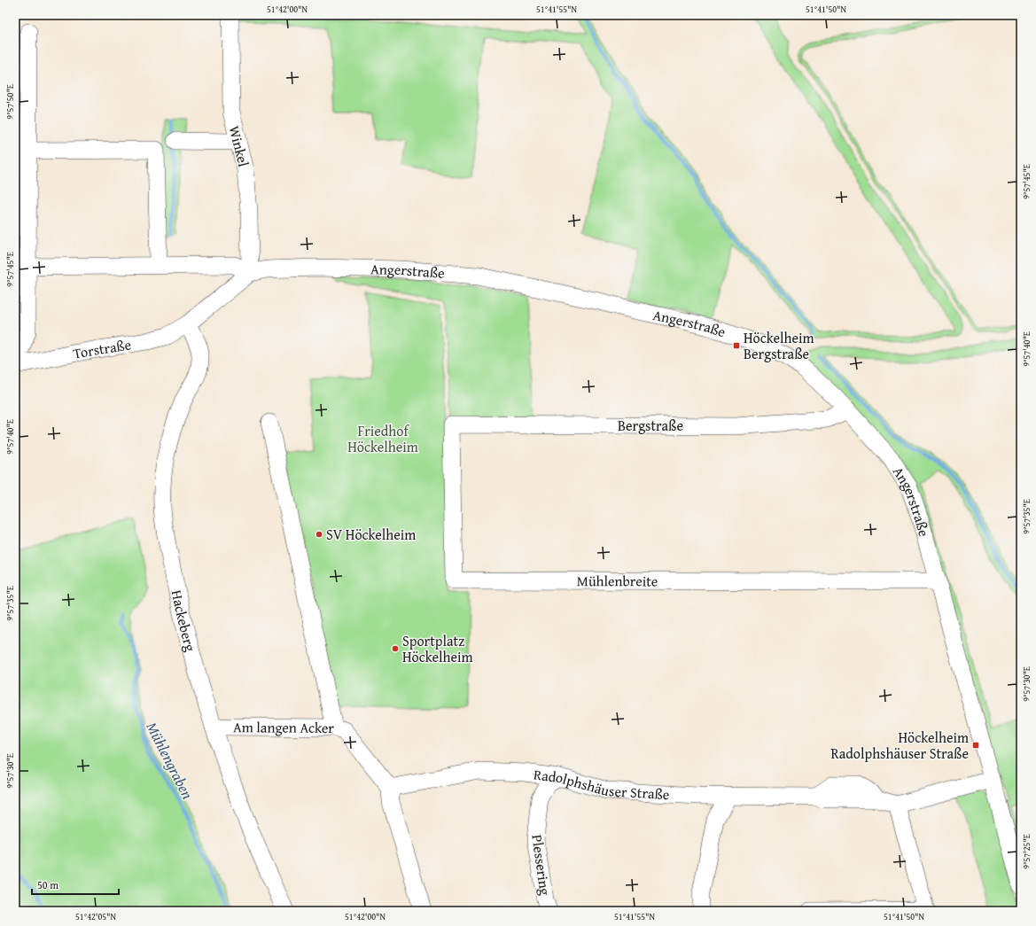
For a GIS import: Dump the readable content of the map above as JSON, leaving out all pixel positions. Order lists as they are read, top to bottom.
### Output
{
  "streets": {
    "street": [
      "Winkel",
      "Angerstraße",
      "Torstraße",
      "Bergstraße",
      "Mühlenbreite",
      "Hackeberg",
      "Am langen Acker",
      "Radolphshäuser Straße",
      "Plessering"
    ]
  },
  "crossings": [
    ["Winkel", "Angerstraße"],
    ["Angerstraße", "Torstraße"],
    ["Angerstraße", "Bergstraße"],
    ["Angerstraße", "Mühlenbreite"],
    ["Angerstraße", "Hackeberg"],
    ["Angerstraße", "Radolphshäuser Straße"],
    ["Torstraße", "Hackeberg"],
    ["Bergstraße", "Mühlenbreite"],
    ["Hackeberg", "Am langen Acker"],
    ["Am langen Acker", "Radolphshäuser Straße"]
  ],
  "water": ["Mühlengraben"],
  "parks": ["Friedhof Höckelheim"],
  "places": {
    "transit": ["Höckelheim Bergstraße", "Höckelheim Radolphshäuser Straße"],
    "other": ["SV Höckelheim", "Sportplatz Höckelheim"]
  },
  "scale_bar": "50 m",
  "coordinates": [
    "51°42'00\"N",
    "51°41'55\"N",
    "51°41'50\"N",
    "9°57'50\"E",
    "9°57'45\"E",
    "9°57'40\"E",
    "9°57'35\"E",
    "9°57'30\"E",
    "9°57'25\"E",
    "51°42'05\"N"
  ]
}
